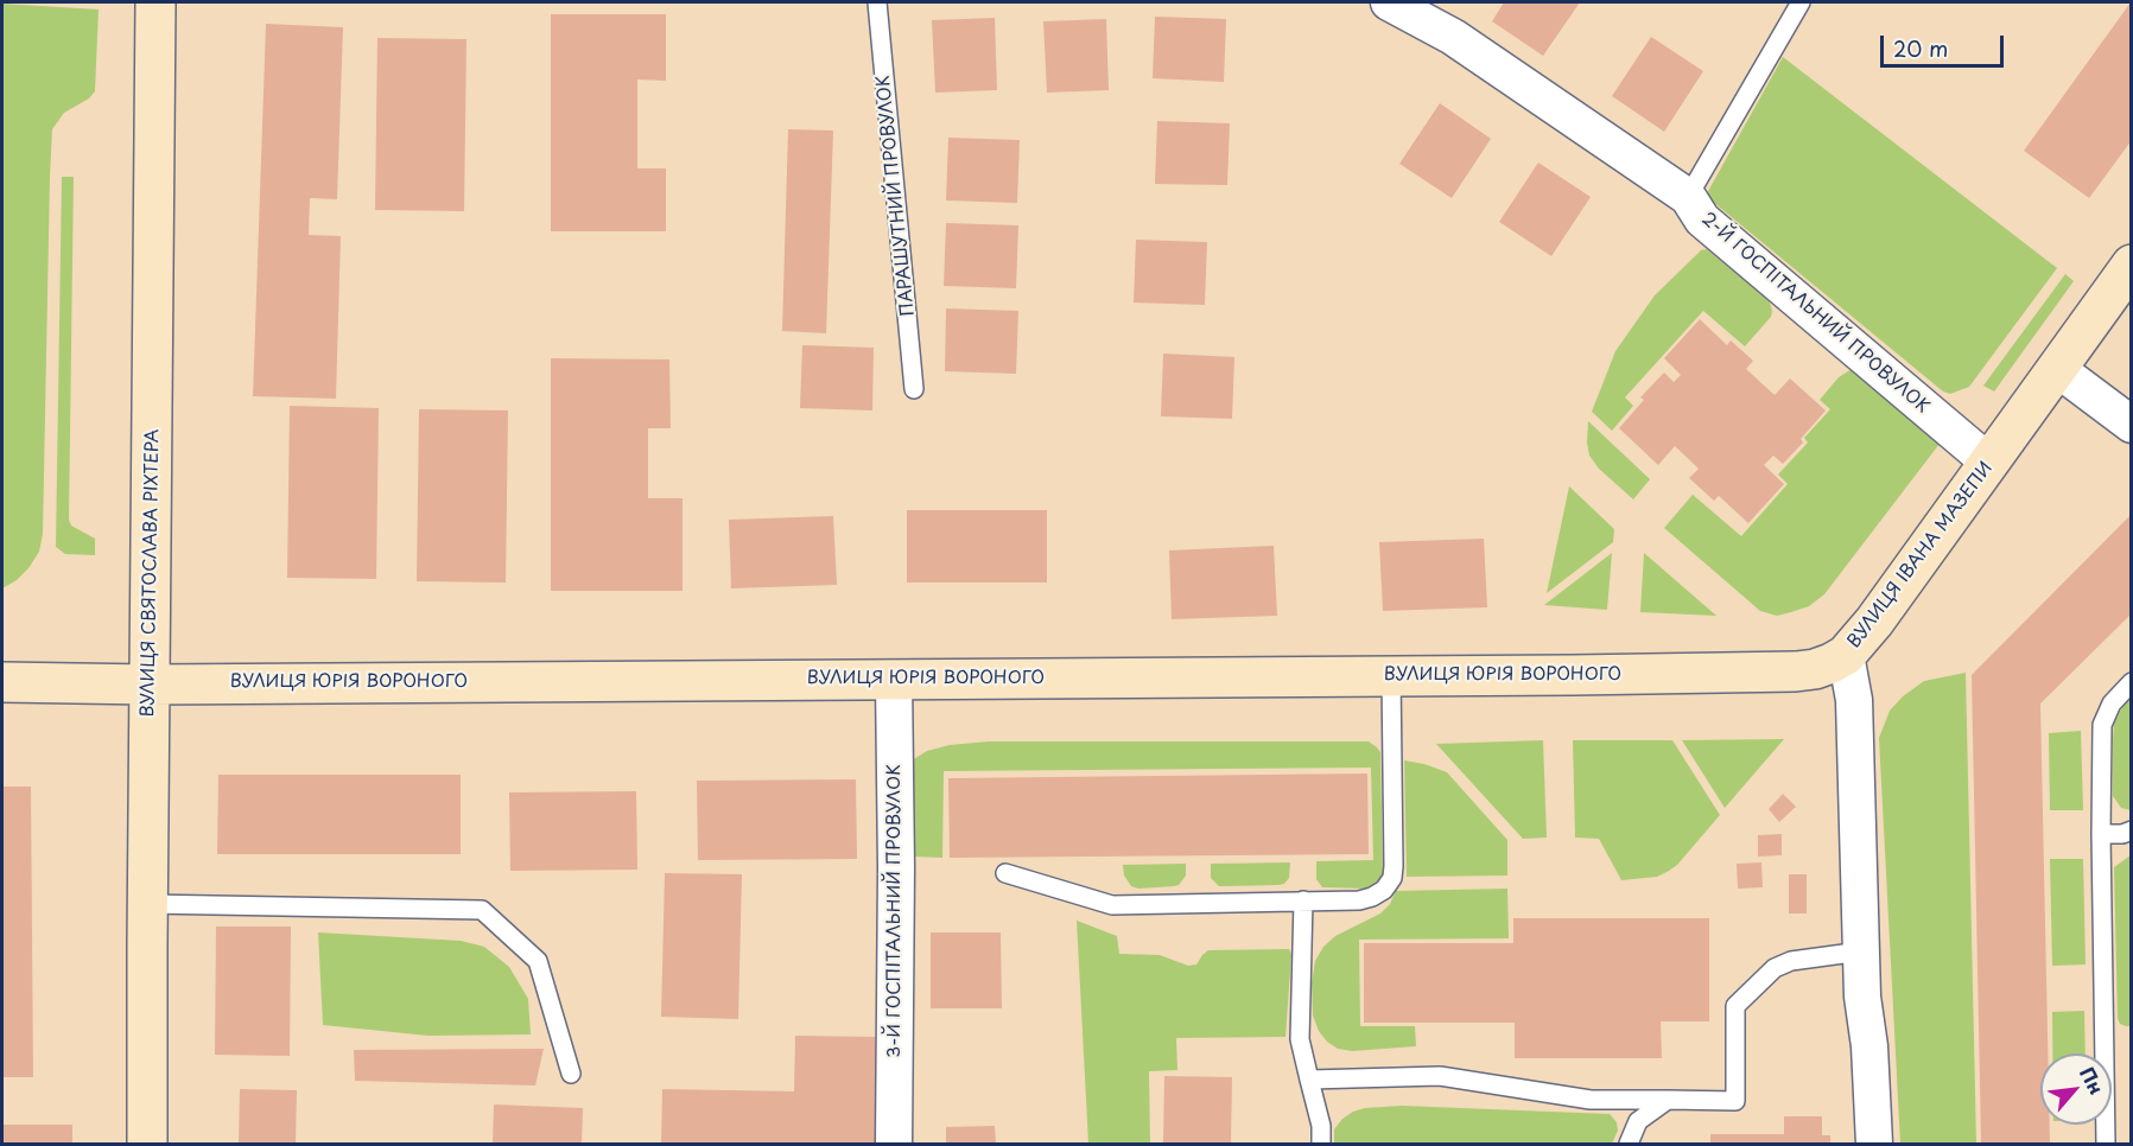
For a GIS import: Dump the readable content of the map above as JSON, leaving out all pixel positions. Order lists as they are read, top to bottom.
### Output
{
  "streets": {
    "main road": ["ВУЛИЦЯ ІВАНА МАЗЕПИ", "ВУЛИЦЯ СВЯТОСЛАВА РІХТЕРА", "ВУЛИЦЯ ЮРІЯ ВОРОНОГО"],
    "street": ["2-Й ГОСПІТАЛЬНИЙ ПРОВУЛОК", "3-Й ГОСПІТАЛЬНИЙ ПРОВУЛОК"],
    "lane": ["ПАРАШУТНИЙ ПРОВУЛОК"]
  },
  "crossings": [
    ["2-Й ГОСПІТАЛЬНИЙ ПРОВУЛОК", "ВУЛИЦЯ ІВАНА МАЗЕПИ"],
    ["ВУЛИЦЯ ІВАНА МАЗЕПИ", "ВУЛИЦЯ ЮРІЯ ВОРОНОГО"],
    ["ВУЛИЦЯ СВЯТОСЛАВА РІХТЕРА", "ВУЛИЦЯ ЮРІЯ ВОРОНОГО"],
    ["ВУЛИЦЯ ЮРІЯ ВОРОНОГО", "3-Й ГОСПІТАЛЬНИЙ ПРОВУЛОК"]
  ],
  "scale_bar": "20 m",
  "north": "top right"
}
